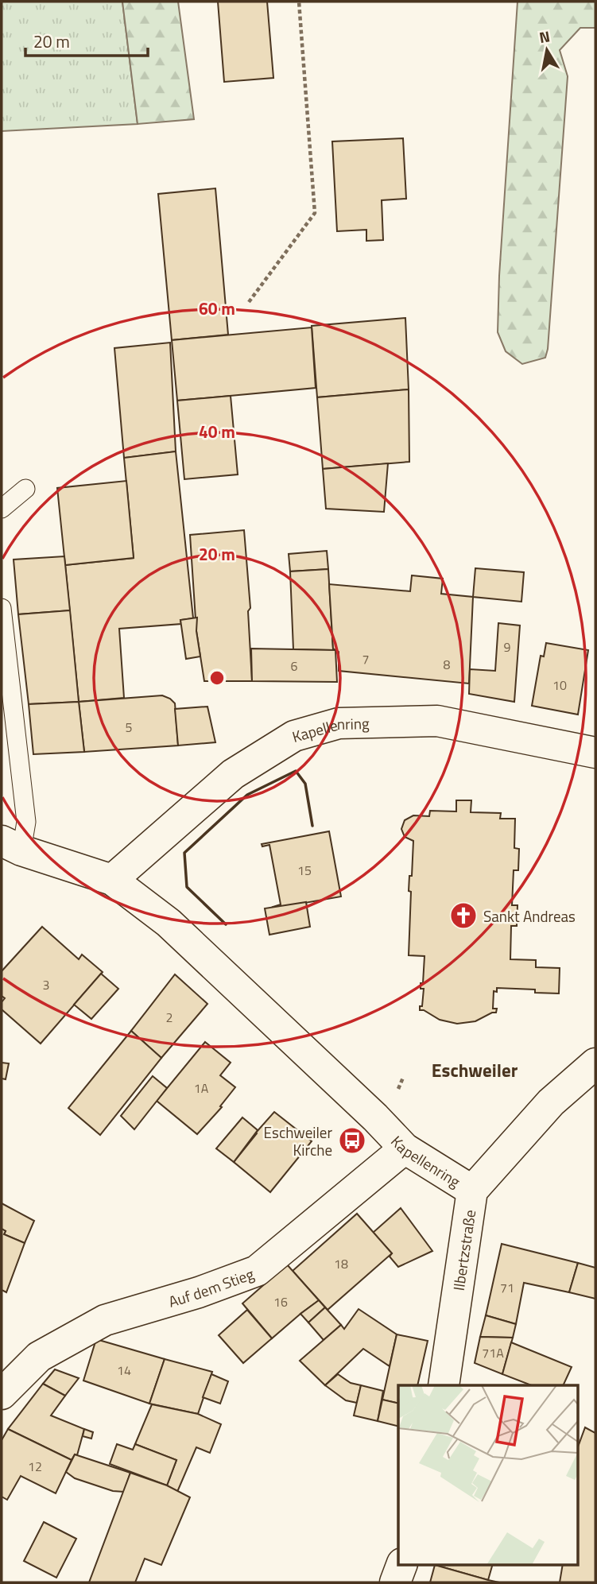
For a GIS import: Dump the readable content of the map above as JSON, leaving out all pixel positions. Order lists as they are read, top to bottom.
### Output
{
  "streets": {
    "street": ["Kapellenring", "Ilbertzstraße", "Auf dem Stieg"]
  },
  "crossings": [
    ["Kapellenring", "Ilbertzstraße"],
    ["Kapellenring", "Auf dem Stieg"]
  ],
  "districts": ["Eschweiler"],
  "places": {
    "church": ["Sankt Andreas"],
    "bus stop": ["Eschweiler Kirche"]
  },
  "house_numbers": [
    "9",
    "7",
    "8",
    "6",
    "10",
    "5",
    "15",
    "3",
    "2",
    "1A",
    "18",
    "71",
    "16",
    "71A",
    "14",
    "12"
  ],
  "scale_bar": "20 m",
  "north": "top",
  "rings": ["60 m", "40 m", "20 m"]
}
